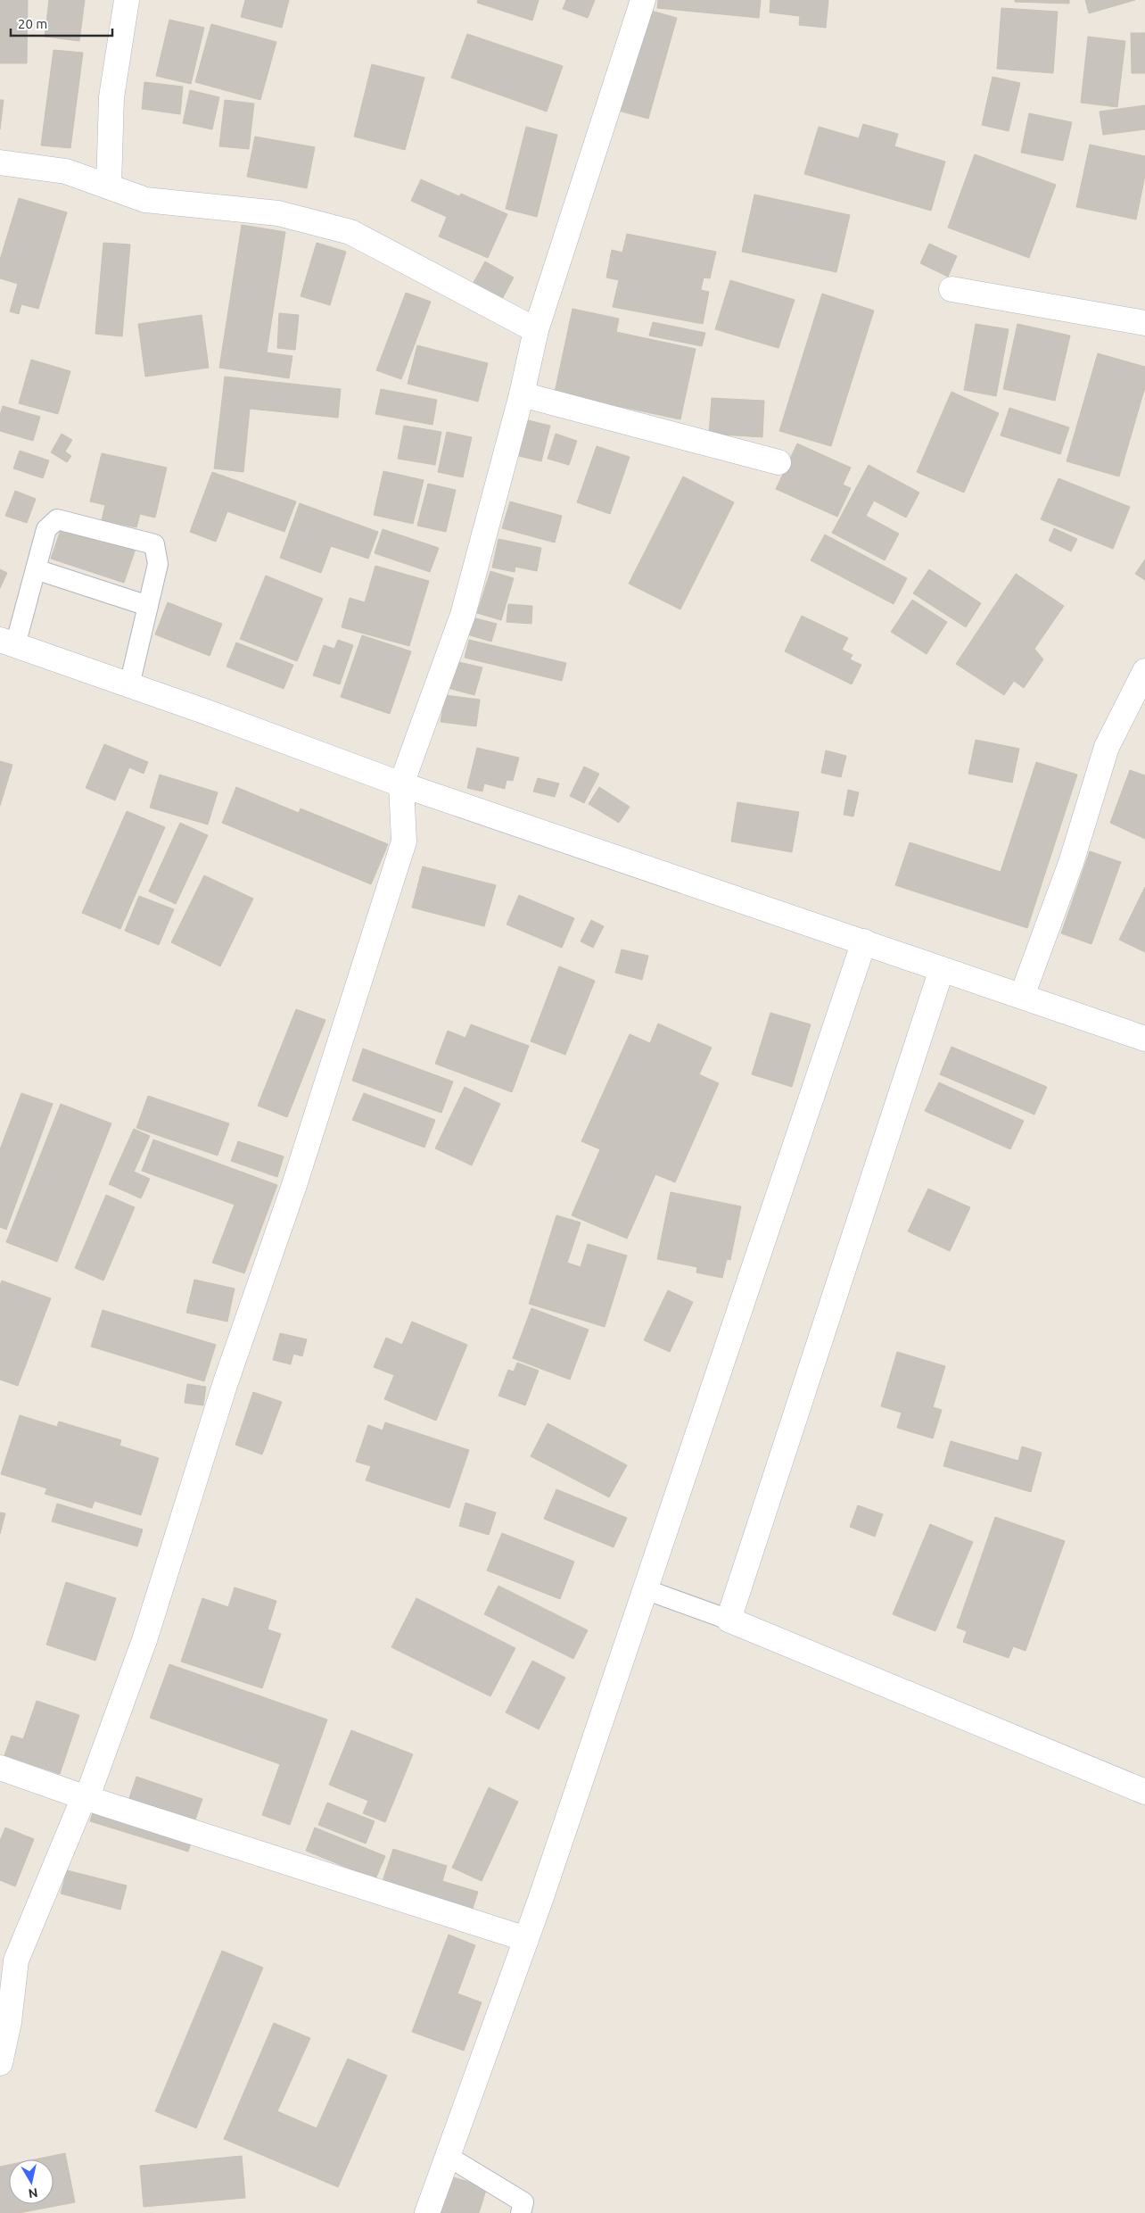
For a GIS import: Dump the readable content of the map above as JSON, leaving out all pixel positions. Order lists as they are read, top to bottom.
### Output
{
  "scale_bar": "20 m",
  "north": "bottom"
}
